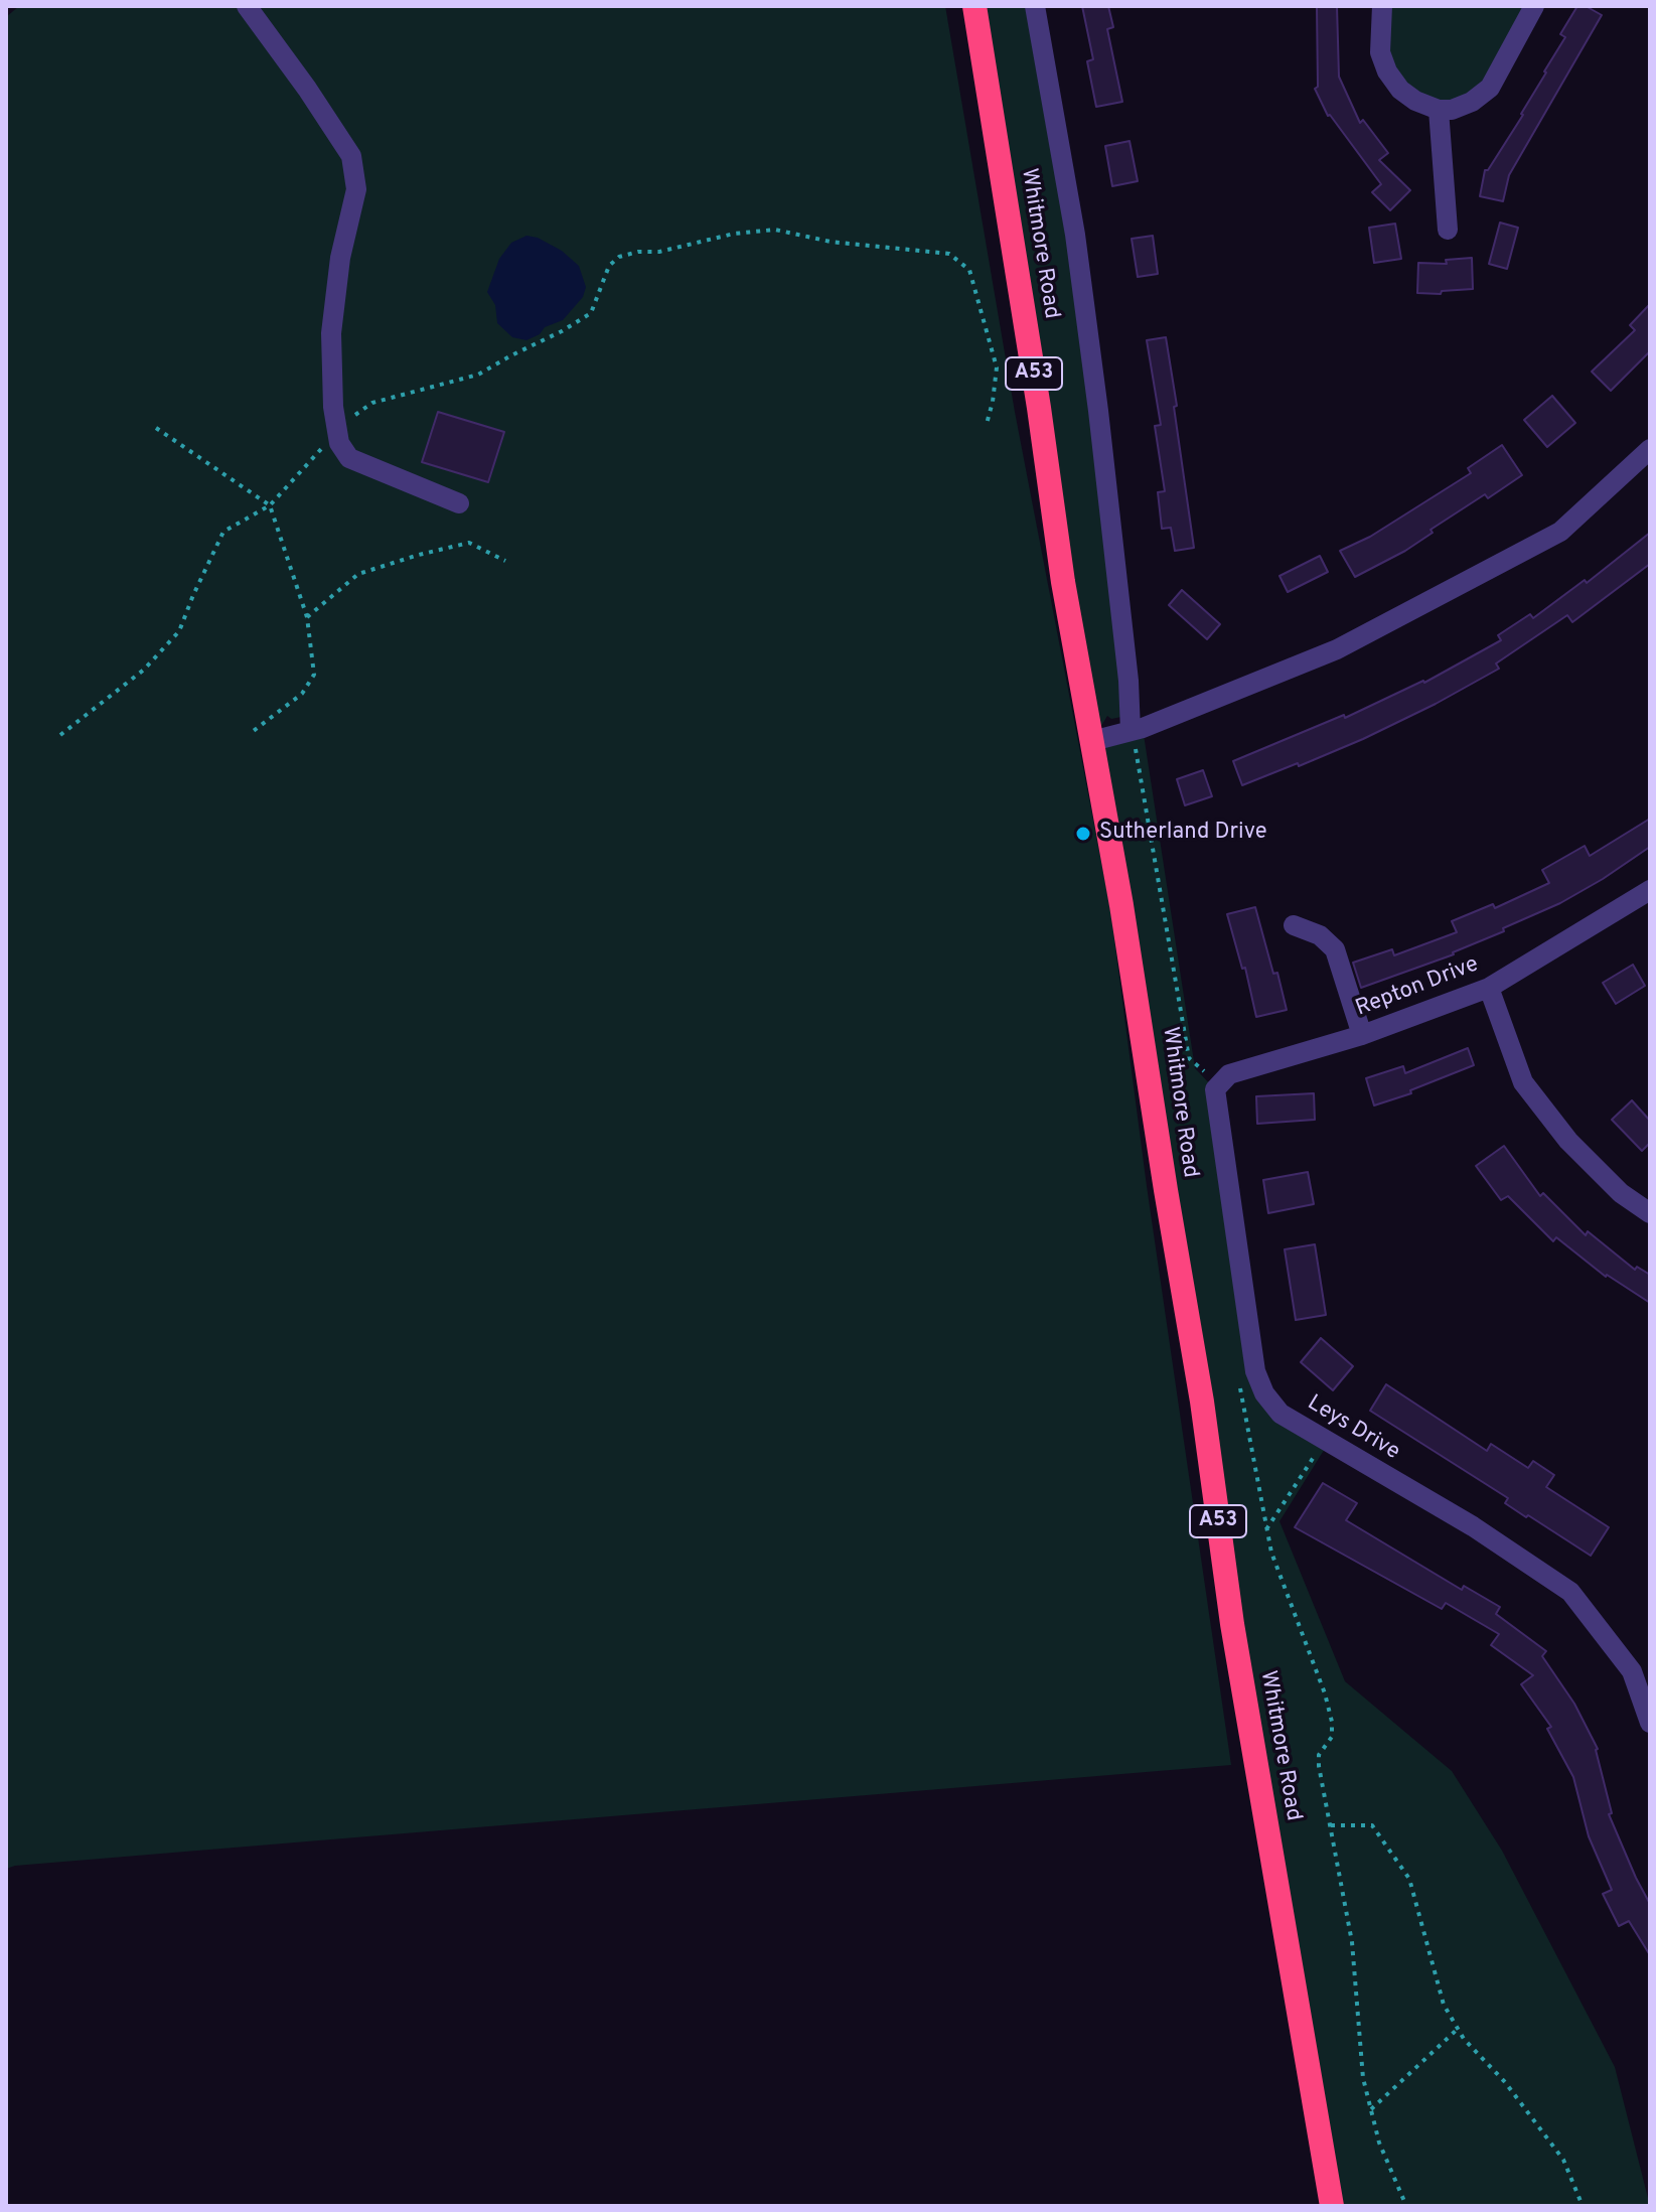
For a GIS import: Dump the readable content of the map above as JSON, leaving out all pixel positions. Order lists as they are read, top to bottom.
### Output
{
  "streets": {
    "highway": ["Whitmore Road", "A53"],
    "street": ["Repton Drive", "Leys Drive"]
  },
  "crossings": [
    ["Repton Drive", "Leys Drive"]
  ],
  "places": ["Sutherland Drive"]
}
